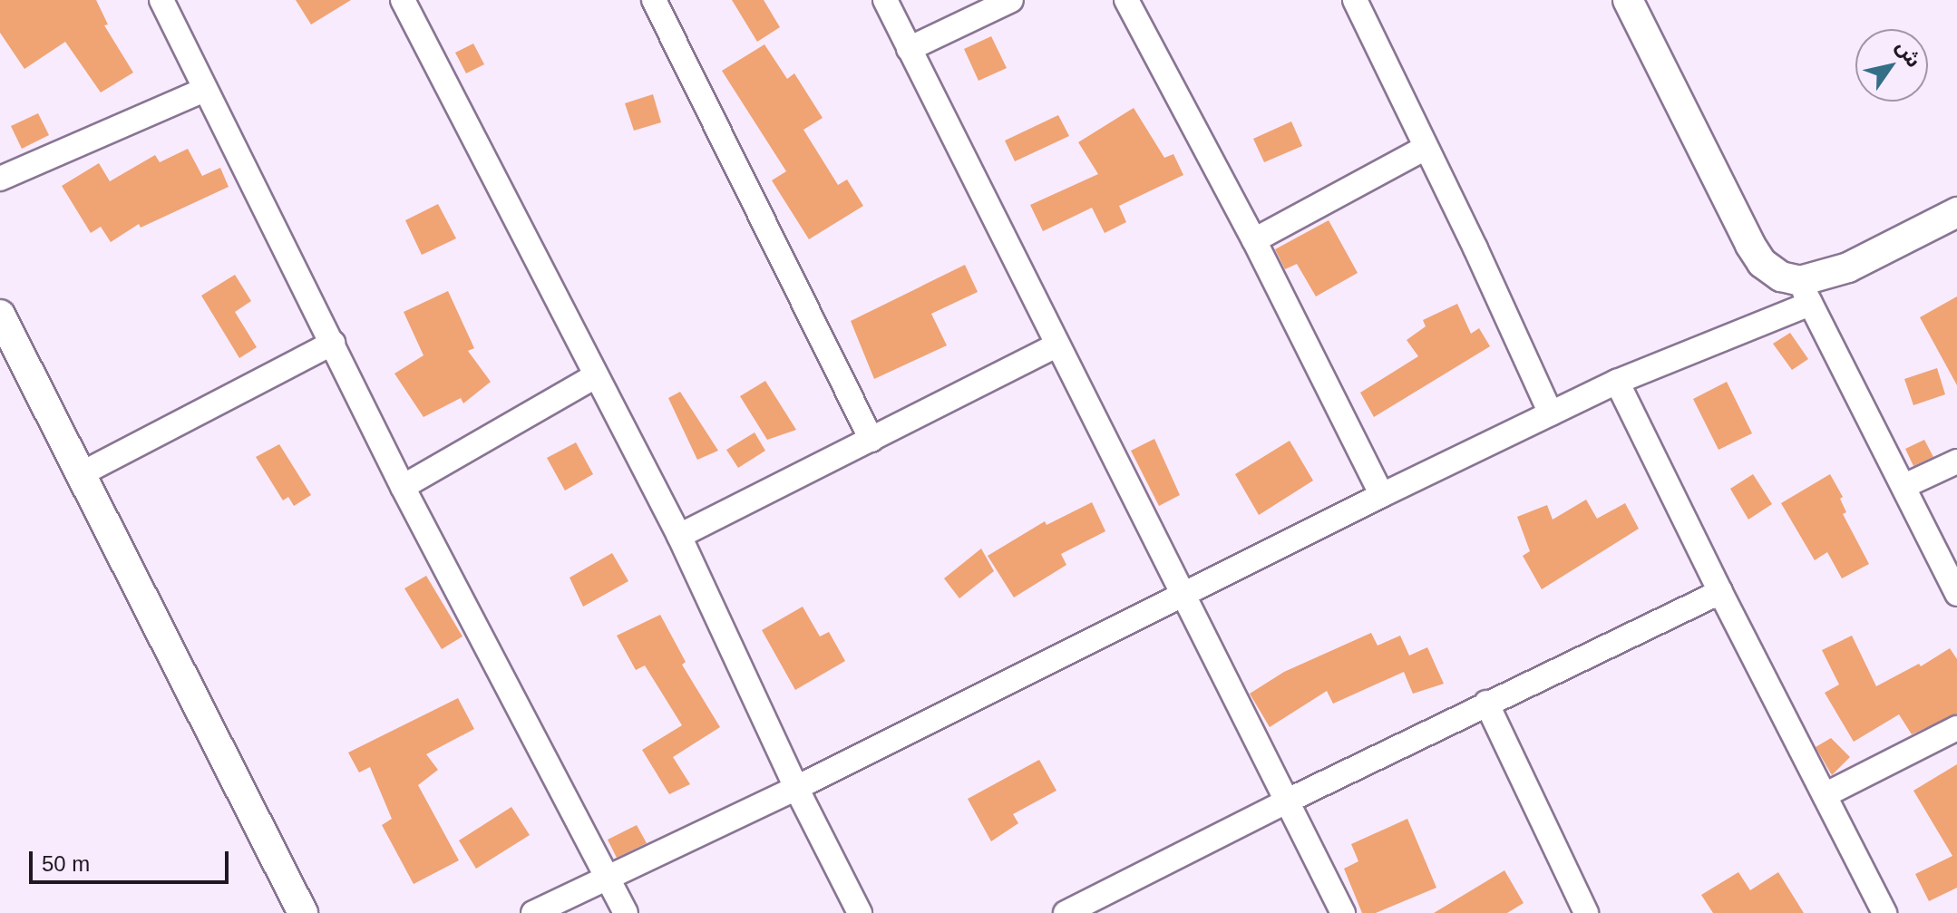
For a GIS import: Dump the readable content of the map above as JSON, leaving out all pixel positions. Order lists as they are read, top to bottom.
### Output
{
  "scale_bar": "50 m",
  "north": "top right"
}
